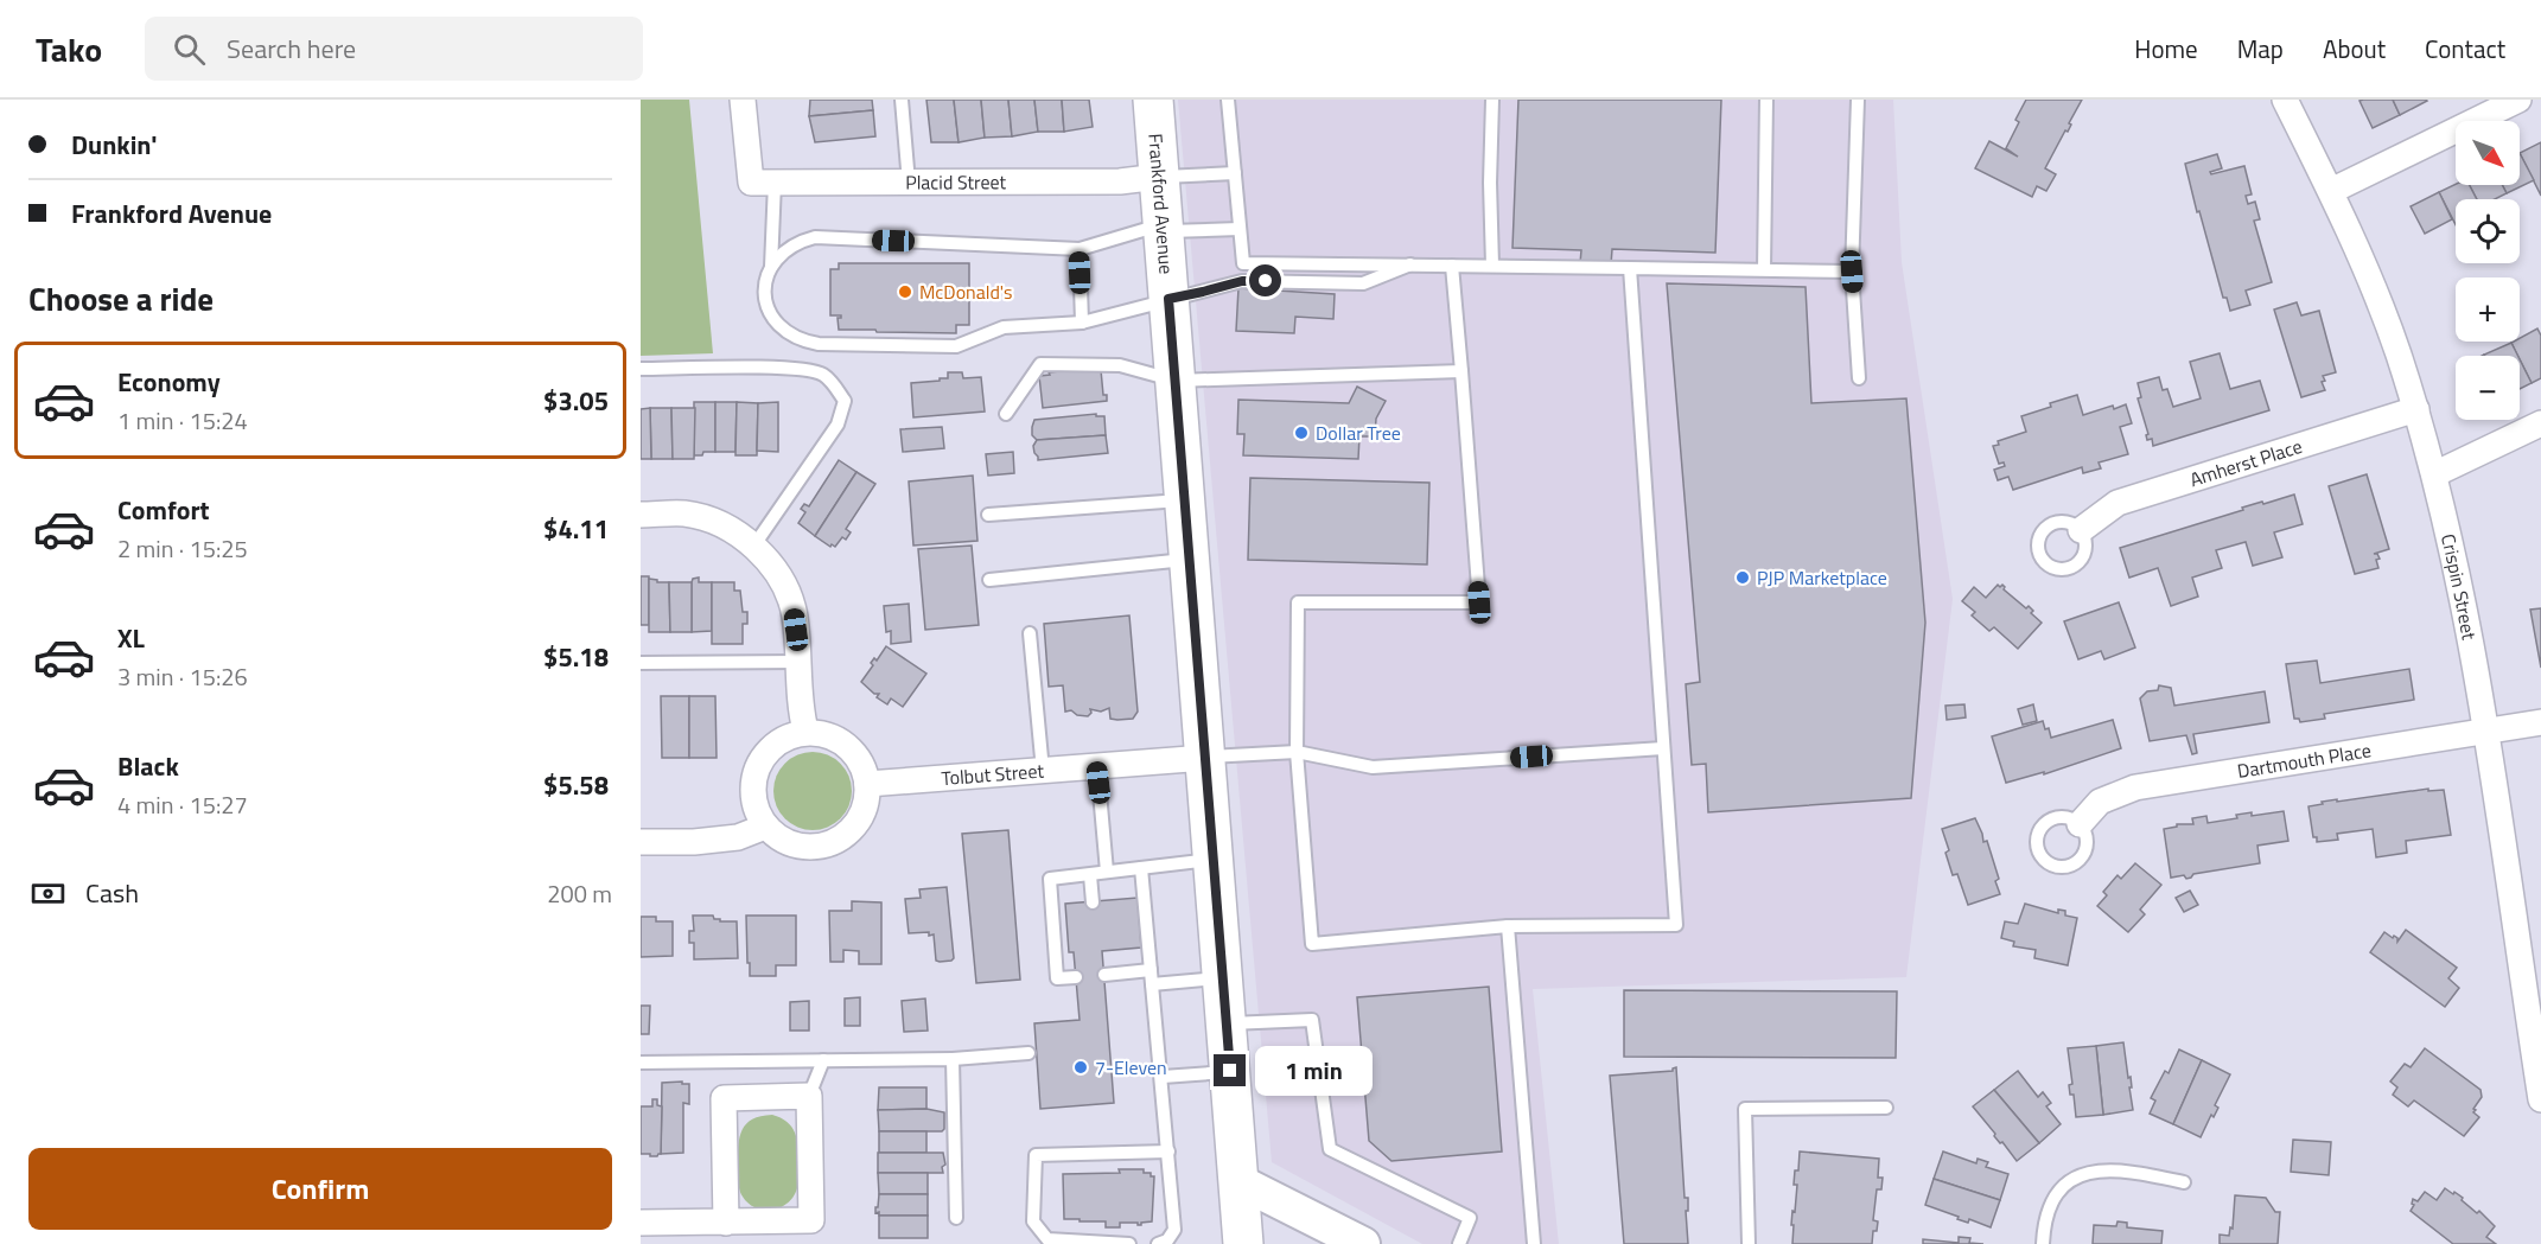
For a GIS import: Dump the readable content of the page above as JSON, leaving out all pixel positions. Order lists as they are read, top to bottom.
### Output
{
  "streets": {
    "main road": ["Frankford Avenue"],
    "street": [
      "Placid Street",
      "Amherst Place",
      "Crispin Street",
      "Dartmouth Place",
      "Tolbut Street"
    ]
  },
  "crossings": [
    ["Placid Street", "Frankford Avenue"],
    ["Frankford Avenue", "Tolbut Street"],
    ["Amherst Place", "Crispin Street"],
    ["Crispin Street", "Dartmouth Place"]
  ],
  "places": [
    "McDonald's",
    "Dollar Tree",
    "PJP Marketplace",
    "7-Eleven"
  ],
  "north": "bottom right",
  "page": {
    "header": "Tako",
    "search": "Search here",
    "nav": [
      "Home",
      "Map",
      "About",
      "Contact"
    ],
    "banner": ["Dunkin'", "Frankford Avenue"],
    "map_buttons": ["+", "−"],
    "heading": "Choose a ride",
    "list": [
      {
        "name": "Economy",
        "note": "1 min · 15:24",
        "value": "$3.05"
      },
      {
        "name": "Comfort",
        "note": "2 min · 15:25",
        "value": "$4.11"
      },
      {
        "name": "XL",
        "note": "3 min · 15:26",
        "value": "$5.18"
      },
      {
        "name": "Black",
        "note": "4 min · 15:27",
        "value": "$5.58"
      }
    ],
    "pay": ["Cash", "200 m"],
    "bubble": "1 min",
    "buttons": "Confirm"
  }
}
